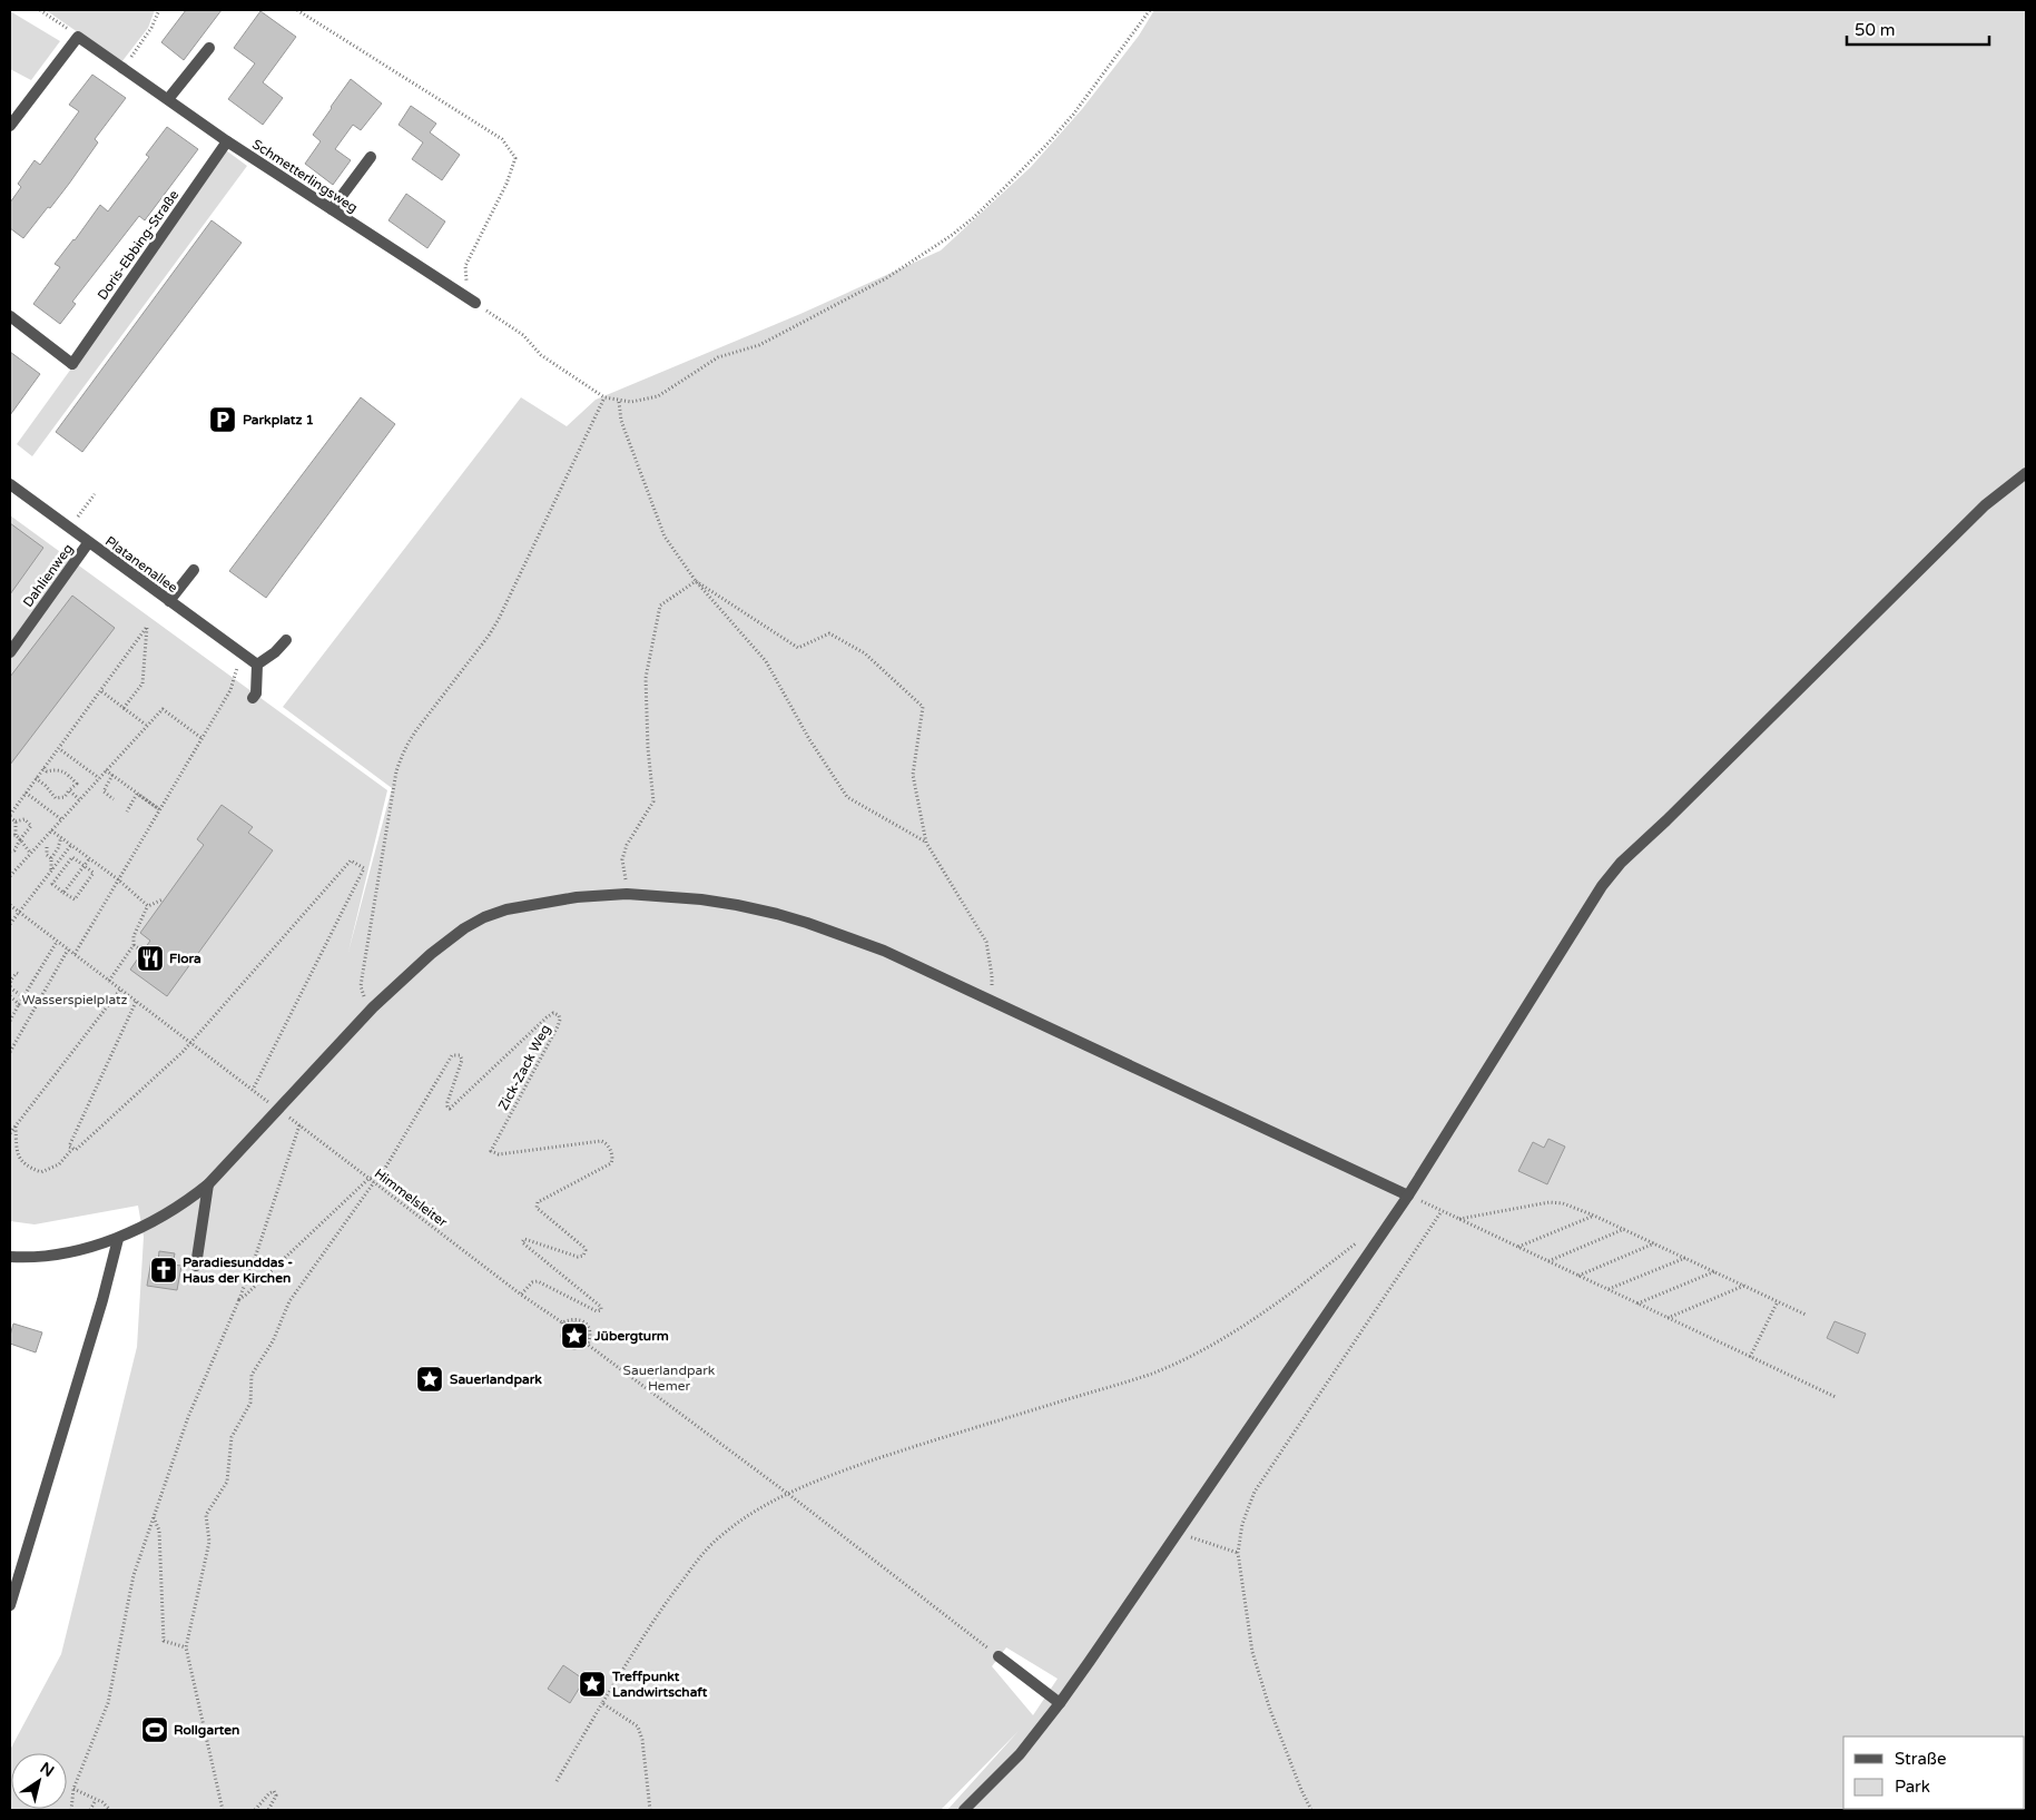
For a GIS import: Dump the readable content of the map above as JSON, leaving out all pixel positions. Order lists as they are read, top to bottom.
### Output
{
  "streets": {
    "street": [
      "Schmetterlingsweg",
      "Doris-Ebbing-Straße",
      "Platanenallee",
      "Dahlienweg"
    ],
    "path": ["Zick-Zack Weg", "Himmelsleiter"]
  },
  "crossings": [
    ["Schmetterlingsweg", "Doris-Ebbing-Straße"],
    ["Platanenallee", "Dahlienweg"],
    ["Zick-Zack Weg", "Himmelsleiter"]
  ],
  "parks": ["Wasserspielplatz", "Sauerlandpark Hemer"],
  "places": {
    "parking": ["Parkplatz 1"],
    "restaurant": ["Flora"],
    "church": ["Paradiesunddas - Haus der Kirchen"],
    "place": ["Jübergturm", "Sauerlandpark", "Treffpunkt Landwirtschaft"],
    "sports": ["Rollgarten"]
  },
  "legend": ["Straße", "Park"],
  "scale_bar": "50 m",
  "north": "top right"
}
